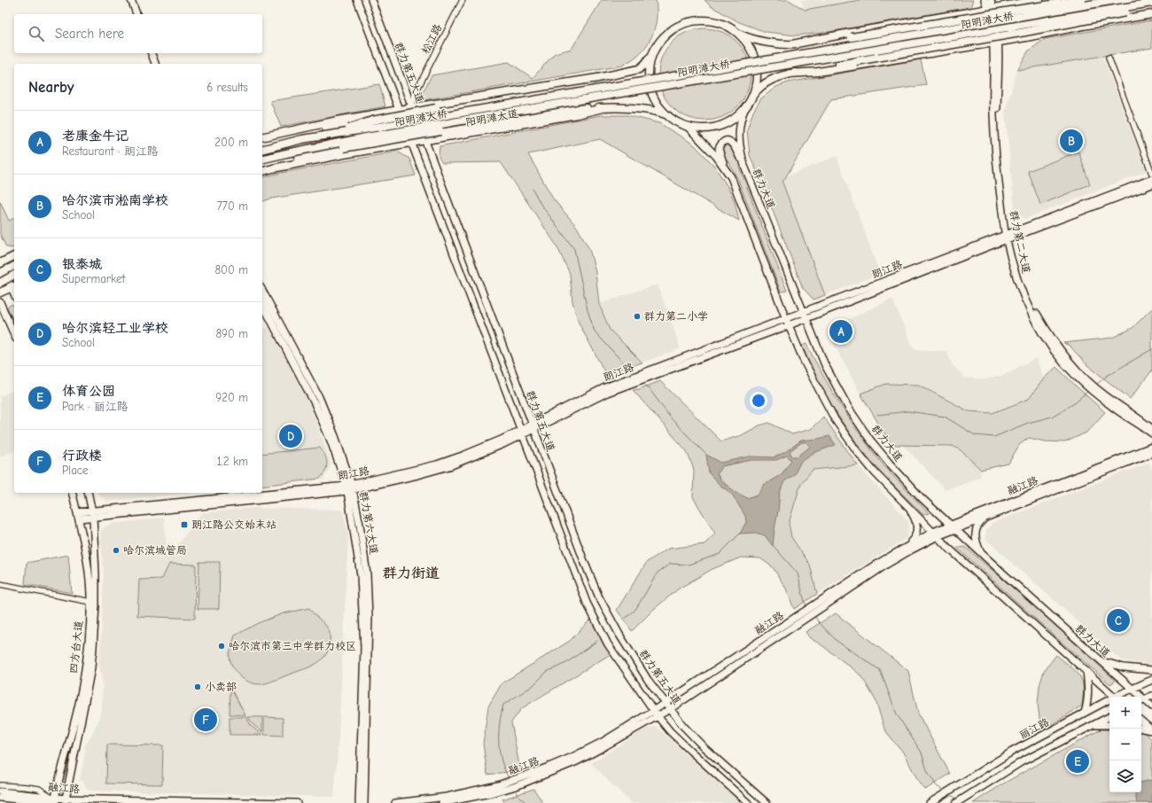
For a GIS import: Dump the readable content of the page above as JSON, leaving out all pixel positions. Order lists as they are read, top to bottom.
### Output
{
  "streets": {
    "highway": ["阳明滩大桥", "阳明滩大道"],
    "main road": [
      "群力第五大道",
      "群力大道",
      "群力第二大道",
      "朗江路",
      "融江路",
      "群力第六大道",
      "四方台大道",
      "丽江路"
    ],
    "street": ["松江路"]
  },
  "crossings": [
    ["松江路", "群力第五大道"],
    ["群力第五大道", "阳明滩大道"],
    ["群力第五大道", "朗江路"],
    ["群力第五大道", "融江路"],
    ["群力大道", "朗江路"],
    ["群力大道", "融江路"],
    ["群力大道", "丽江路"],
    ["群力第二大道", "朗江路"],
    ["朗江路", "群力第六大道"],
    ["朗江路", "四方台大道"],
    ["融江路", "四方台大道"]
  ],
  "districts": ["群力街道"],
  "places": {
    "other": [
      "群力第二小学",
      "哈尔滨城管局",
      "哈尔滨市第三中学群力校区",
      "小卖部"
    ],
    "transit": ["朗江路公交始末站"]
  },
  "page": {
    "search": "Search here",
    "heading": ["Nearby", "6 results"],
    "list": [
      {
        "mark": "A",
        "name": "老康金牛记",
        "note": "Restaurant · 朗江路",
        "value": "200 m"
      },
      {
        "mark": "B",
        "name": "哈尔滨市淞南学校",
        "note": "School",
        "value": "770 m"
      },
      {
        "mark": "C",
        "name": "银泰城",
        "note": "Supermarket",
        "value": "800 m"
      },
      {
        "mark": "D",
        "name": "哈尔滨轻工业学校",
        "note": "School",
        "value": "890 m"
      },
      {
        "mark": "E",
        "name": "体育公园",
        "note": "Park · 丽江路",
        "value": "920 m"
      },
      {
        "mark": "F",
        "name": "行政楼",
        "note": "Place",
        "value": "1.2 km"
      }
    ],
    "pins": [
      "B",
      "A",
      "D",
      "C",
      "F",
      "E"
    ],
    "map_buttons": ["+", "−"]
  }
}
